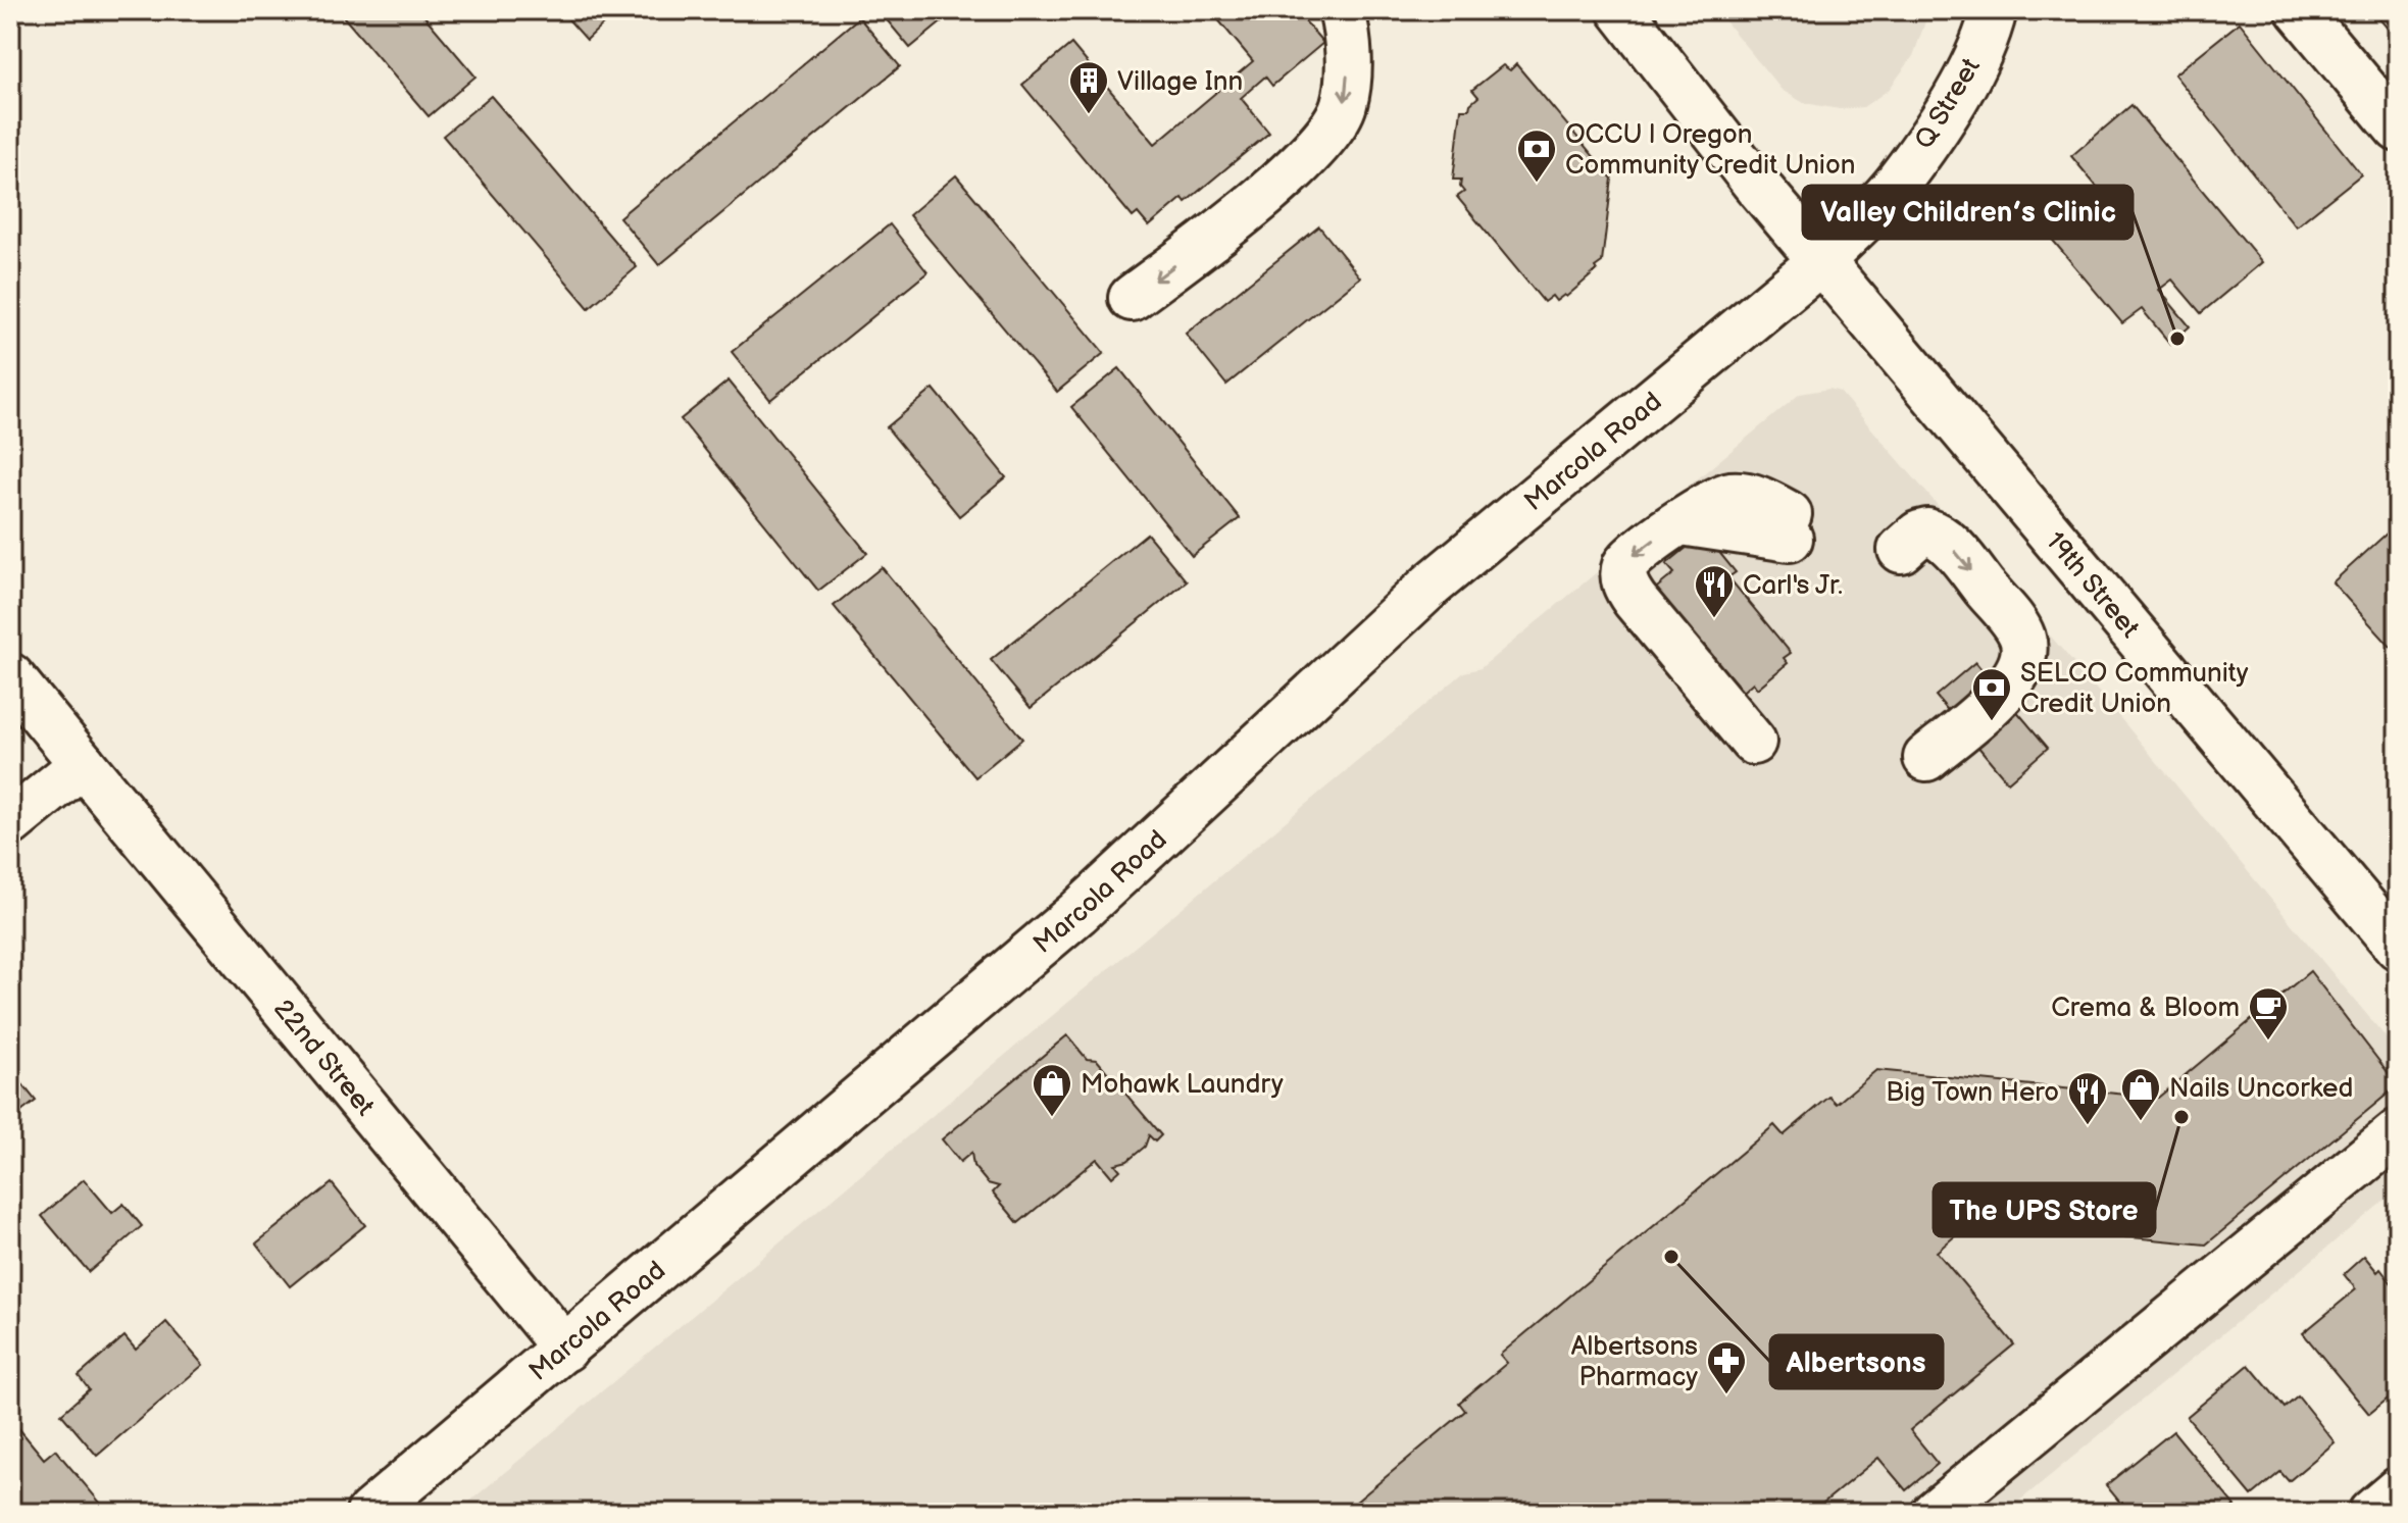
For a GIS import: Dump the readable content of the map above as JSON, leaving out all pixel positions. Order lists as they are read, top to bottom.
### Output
{
  "streets": {
    "main road": [
      "Q Street",
      "Marcola Road",
      "19th Street",
      "22nd Street"
    ]
  },
  "crossings": [
    ["Q Street", "Marcola Road"],
    ["Q Street", "19th Street"],
    ["Marcola Road", "19th Street"],
    ["Marcola Road", "22nd Street"]
  ],
  "places": {
    "building": ["Village Inn"],
    "bank": ["OCCU | Oregon Community Credit Union", "SELCO Community Credit Union"],
    "other": ["Valley Children’s Clinic", "The UPS Store", "Albertsons"],
    "restaurant": ["Carl's Jr.", "Big Town Hero"],
    "cafe": ["Crema & Bloom"],
    "shop": ["Mohawk Laundry", "Nails Uncorked"],
    "pharmacy": ["Albertsons Pharmacy"]
  }
}
